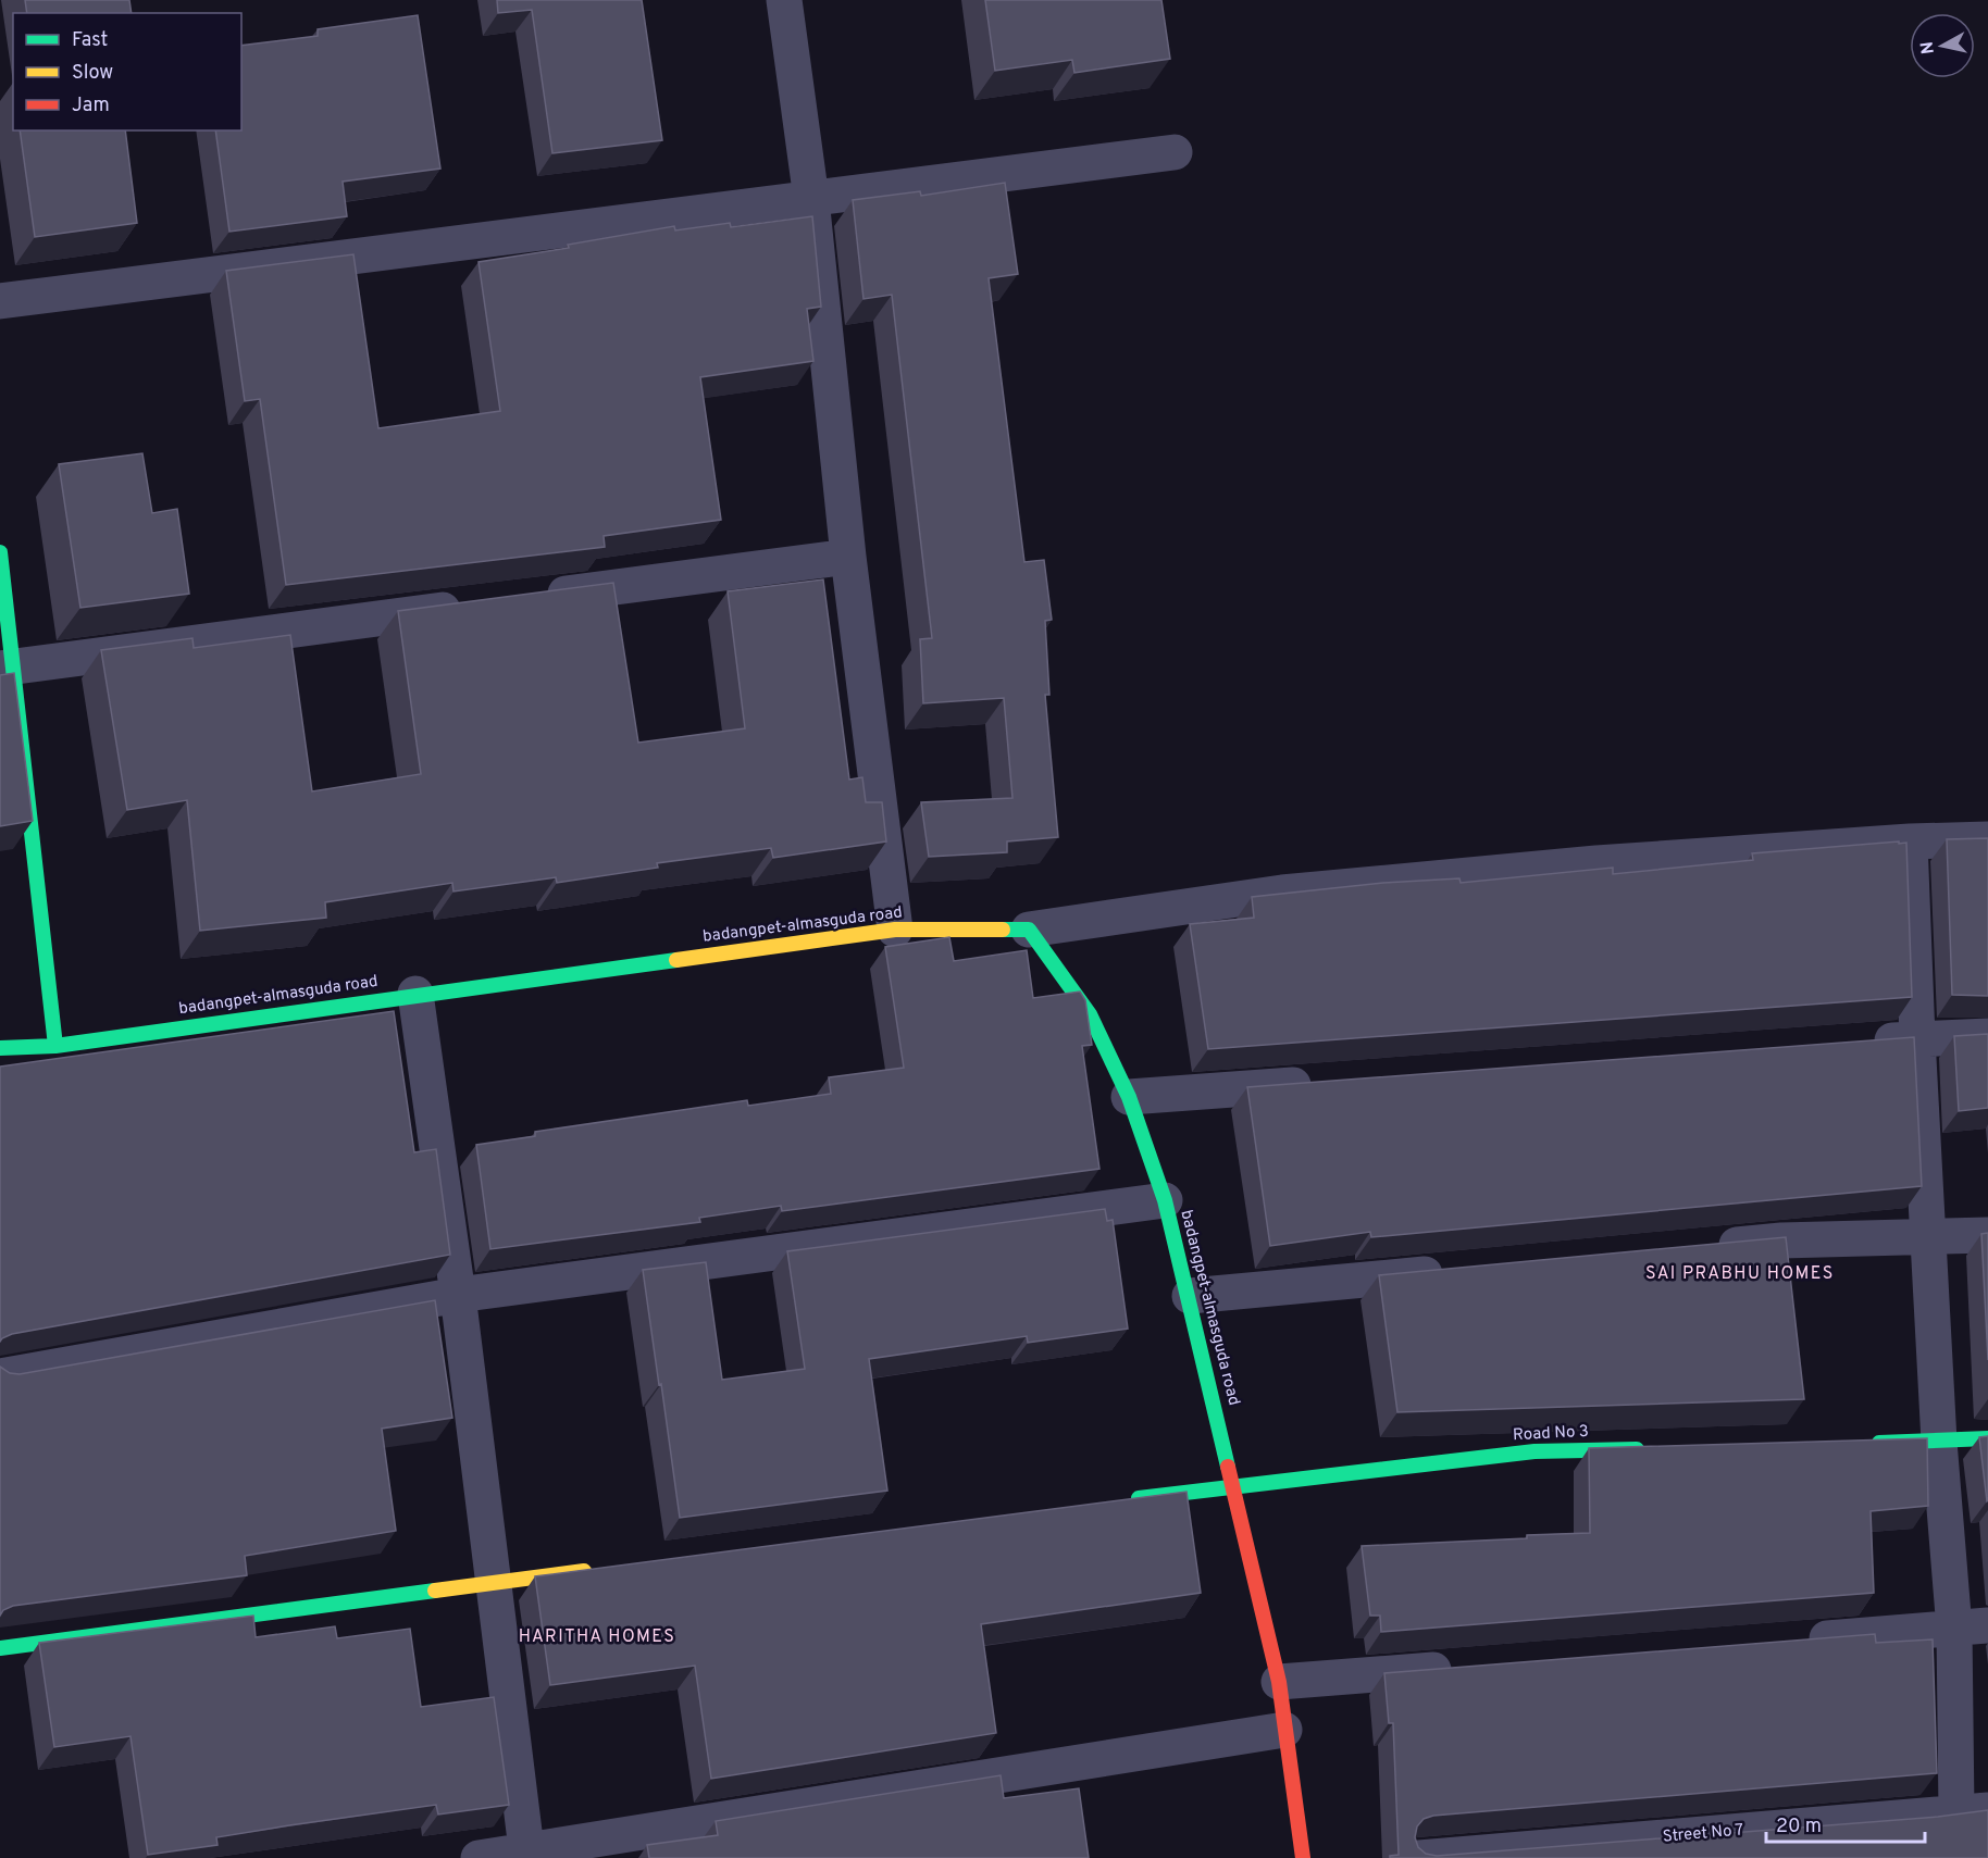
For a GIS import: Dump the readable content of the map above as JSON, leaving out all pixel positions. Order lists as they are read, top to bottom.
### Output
{
  "streets": {
    "street": ["badangpet-almasguda road", "Road No 3", "Street No 7"]
  },
  "crossings": [
    ["badangpet-almasguda road", "Road No 3"]
  ],
  "districts": ["SAI PRABHU HOMES", "HARITHA HOMES"],
  "legend": ["Fast", "Slow", "Jam"],
  "scale_bar": "20 m",
  "north": "left"
}
